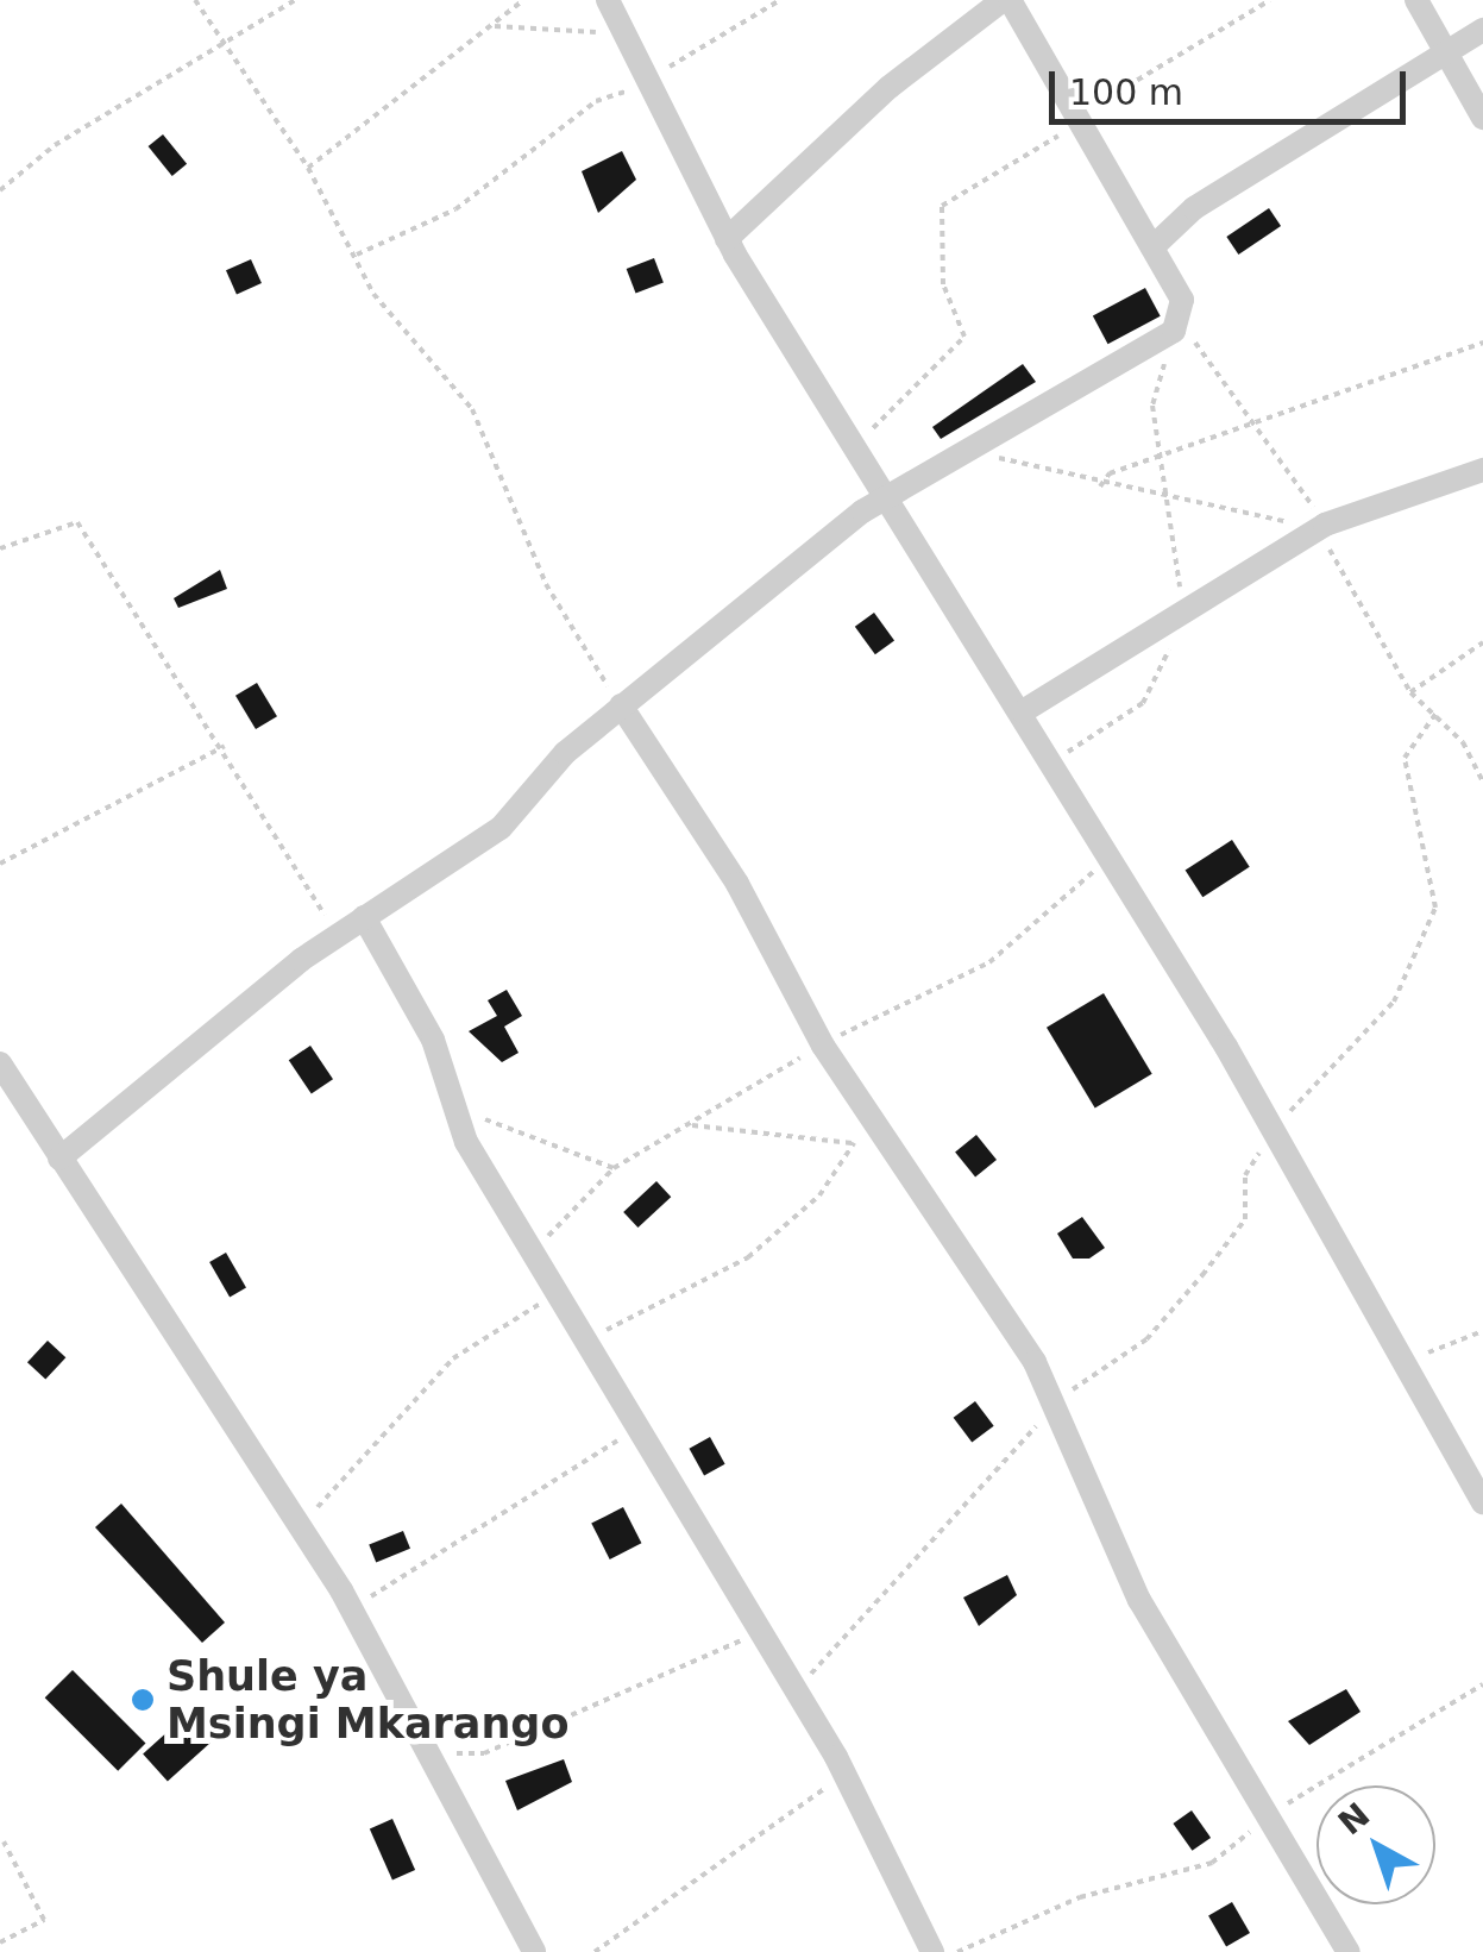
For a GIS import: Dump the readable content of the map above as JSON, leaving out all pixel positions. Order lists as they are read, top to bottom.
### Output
{
  "places": ["Shule ya Msingi Mkarango"],
  "scale_bar": "100 m",
  "north": "top left"
}
